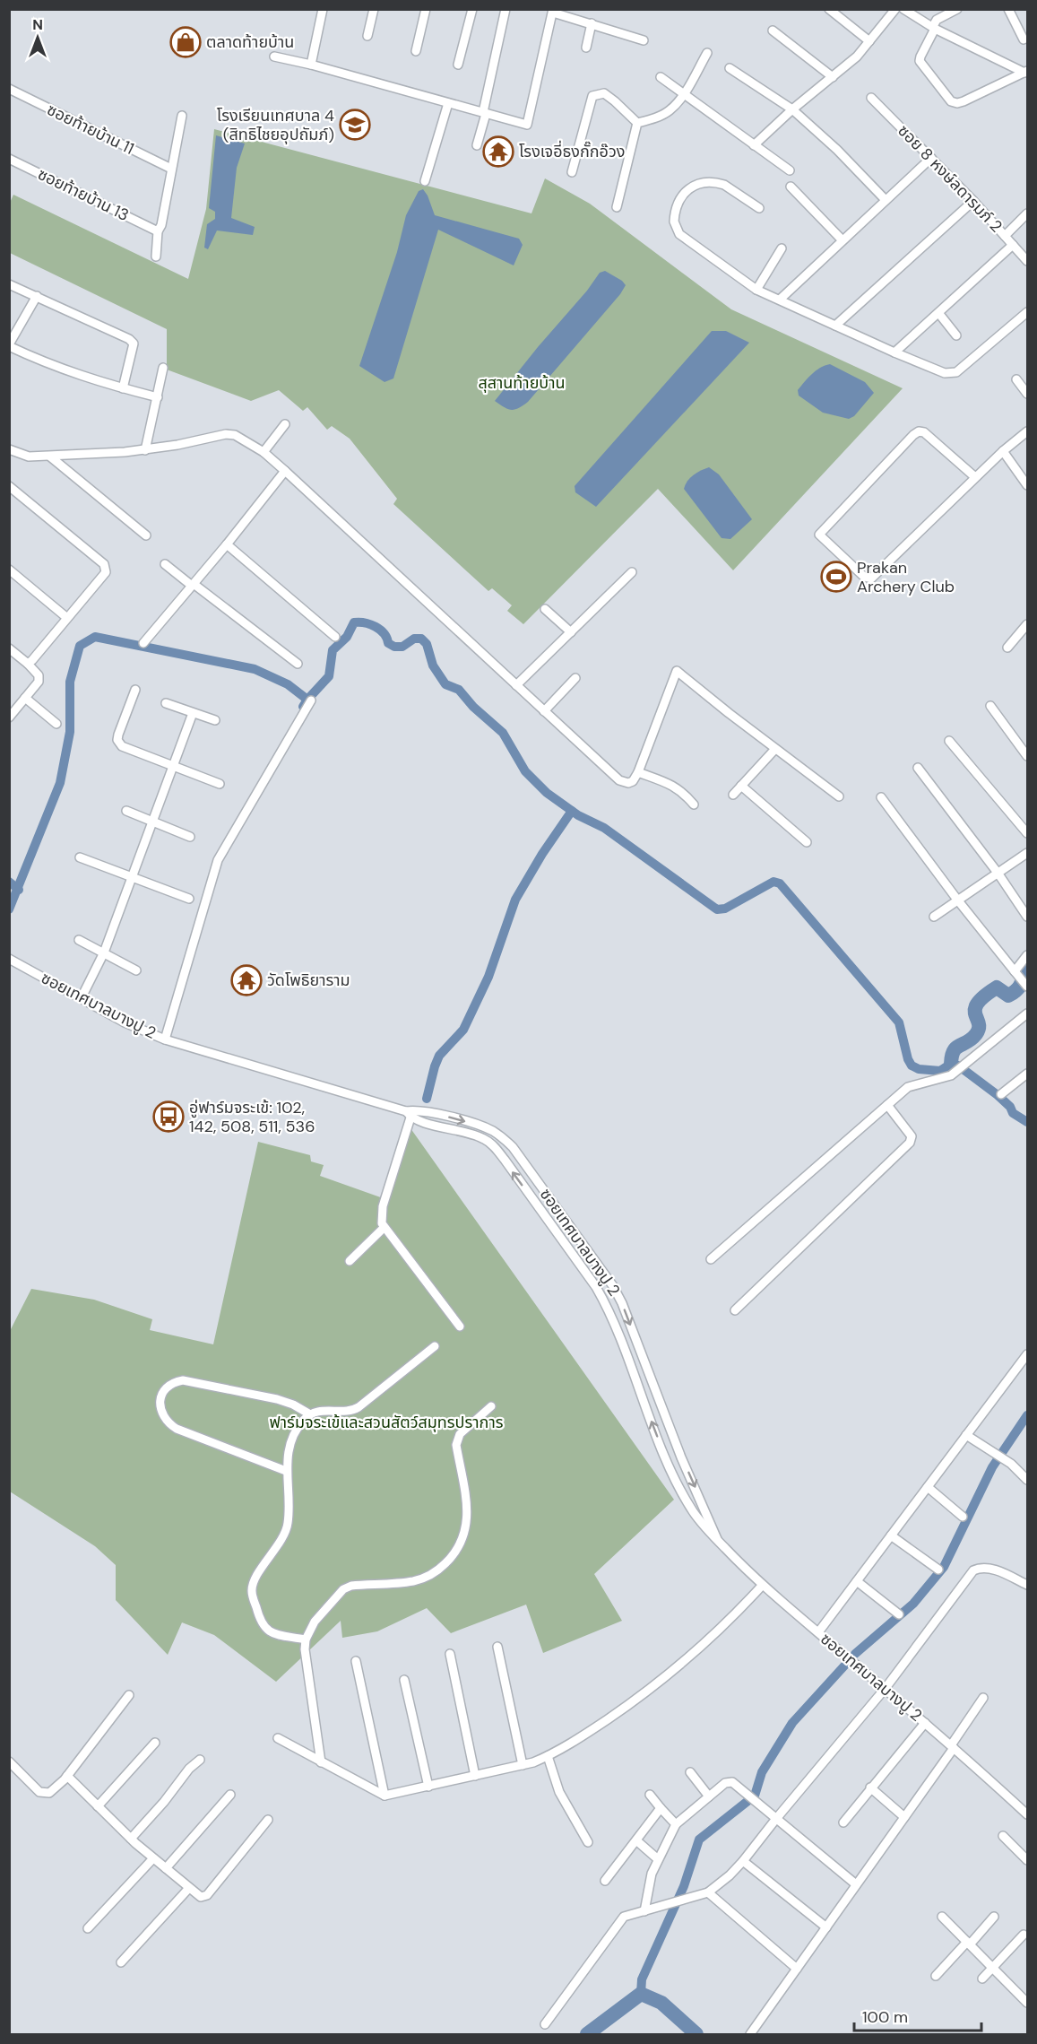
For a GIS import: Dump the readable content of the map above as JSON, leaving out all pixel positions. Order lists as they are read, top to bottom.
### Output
{
  "streets": {
    "street": [
      "ซอยท้ายบ้าน 11",
      "ซอย 8 หงษ์ลดารมภ์ 2",
      "ซอยท้ายบ้าน 13",
      "ซอยเทศบาลบางปู 2"
    ]
  },
  "parks": ["สุสานท้ายบ้าน", "ฟาร์มจระเข้และสวนสัตว์สมุทรปราการ"],
  "places": {
    "shop": ["ตลาดท้ายบ้าน"],
    "school or university": ["โรงเรียนเทศบาล 4 (สิทธิไชยอุปถัมภ์)"],
    "temple": ["โรงเจอี่ธงกั๊กอ๊วง", "วัดโพธิยาราม"],
    "sports": ["Prakan Archery Club"],
    "bus stop": ["อู่ฟาร์มจระเข้: 102, 142, 508, 511, 536"]
  },
  "scale_bar": "100 m",
  "north": "top"
}
